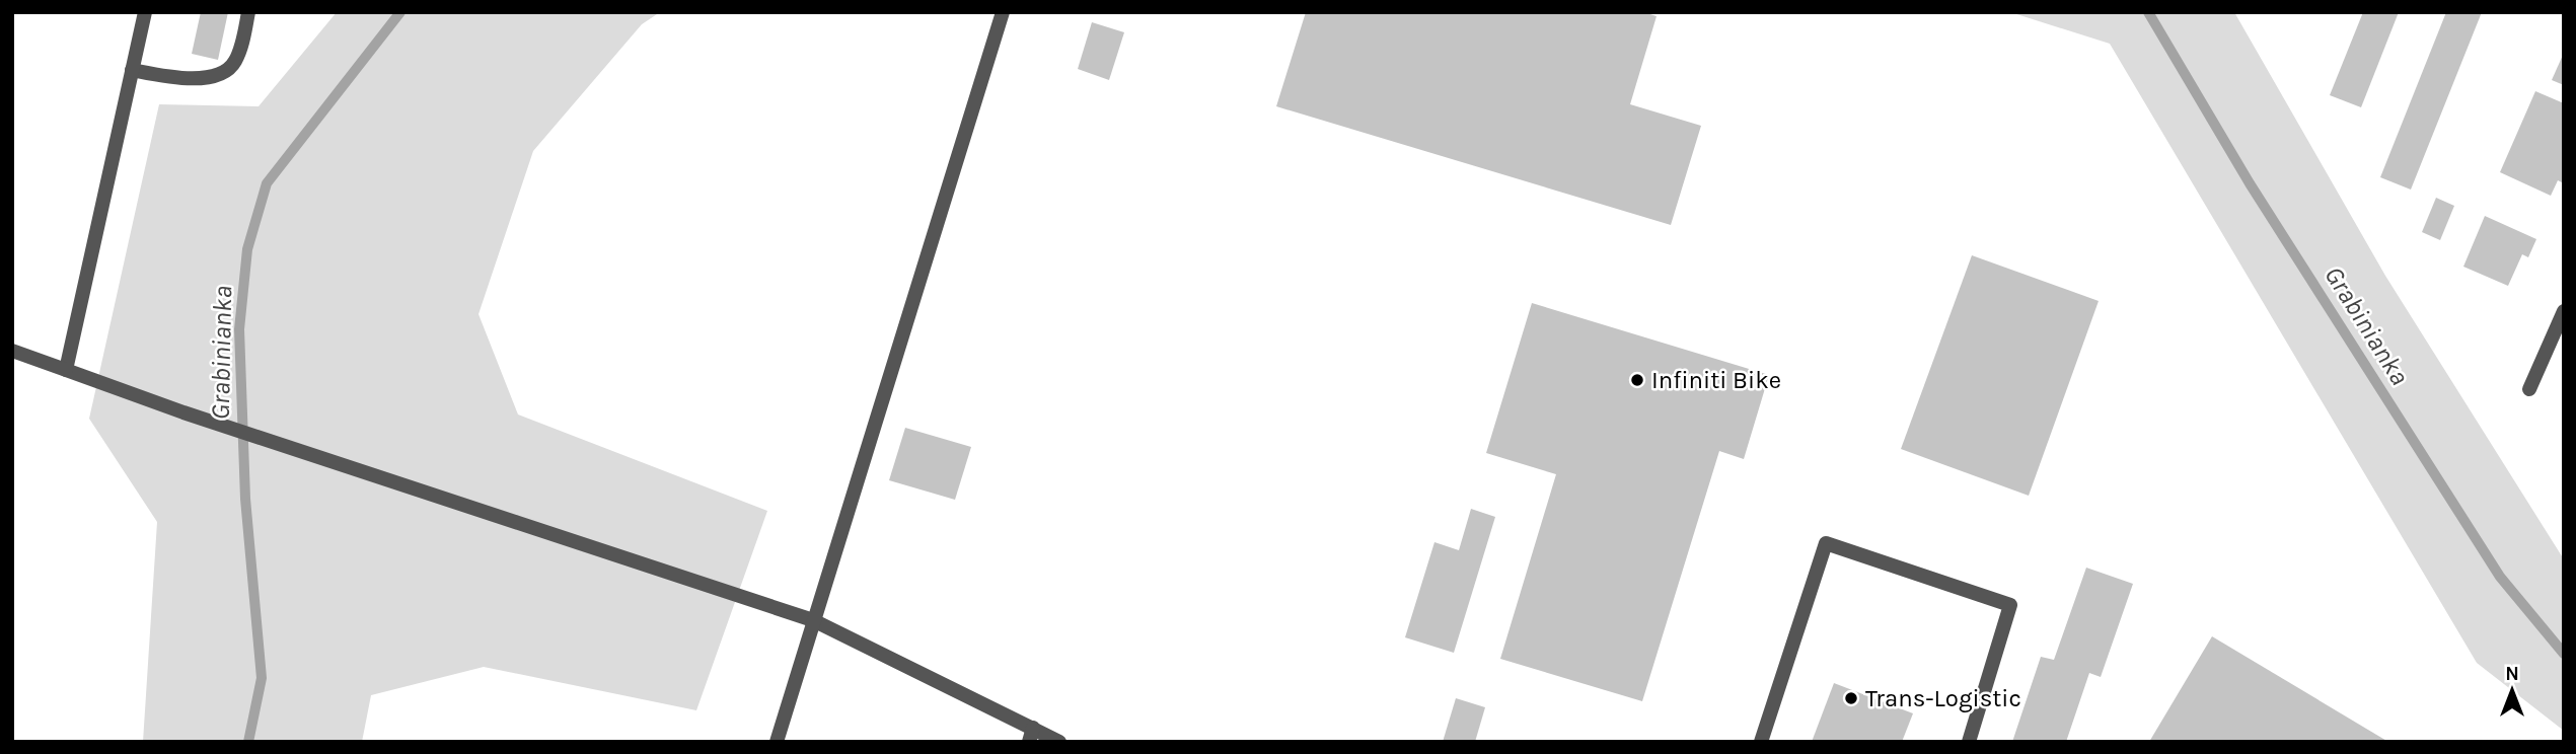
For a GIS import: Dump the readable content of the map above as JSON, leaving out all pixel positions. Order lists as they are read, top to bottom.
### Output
{
  "water": ["Grabinianka"],
  "places": ["Infiniti Bike", "Trans-Logistic"],
  "north": "top"
}
